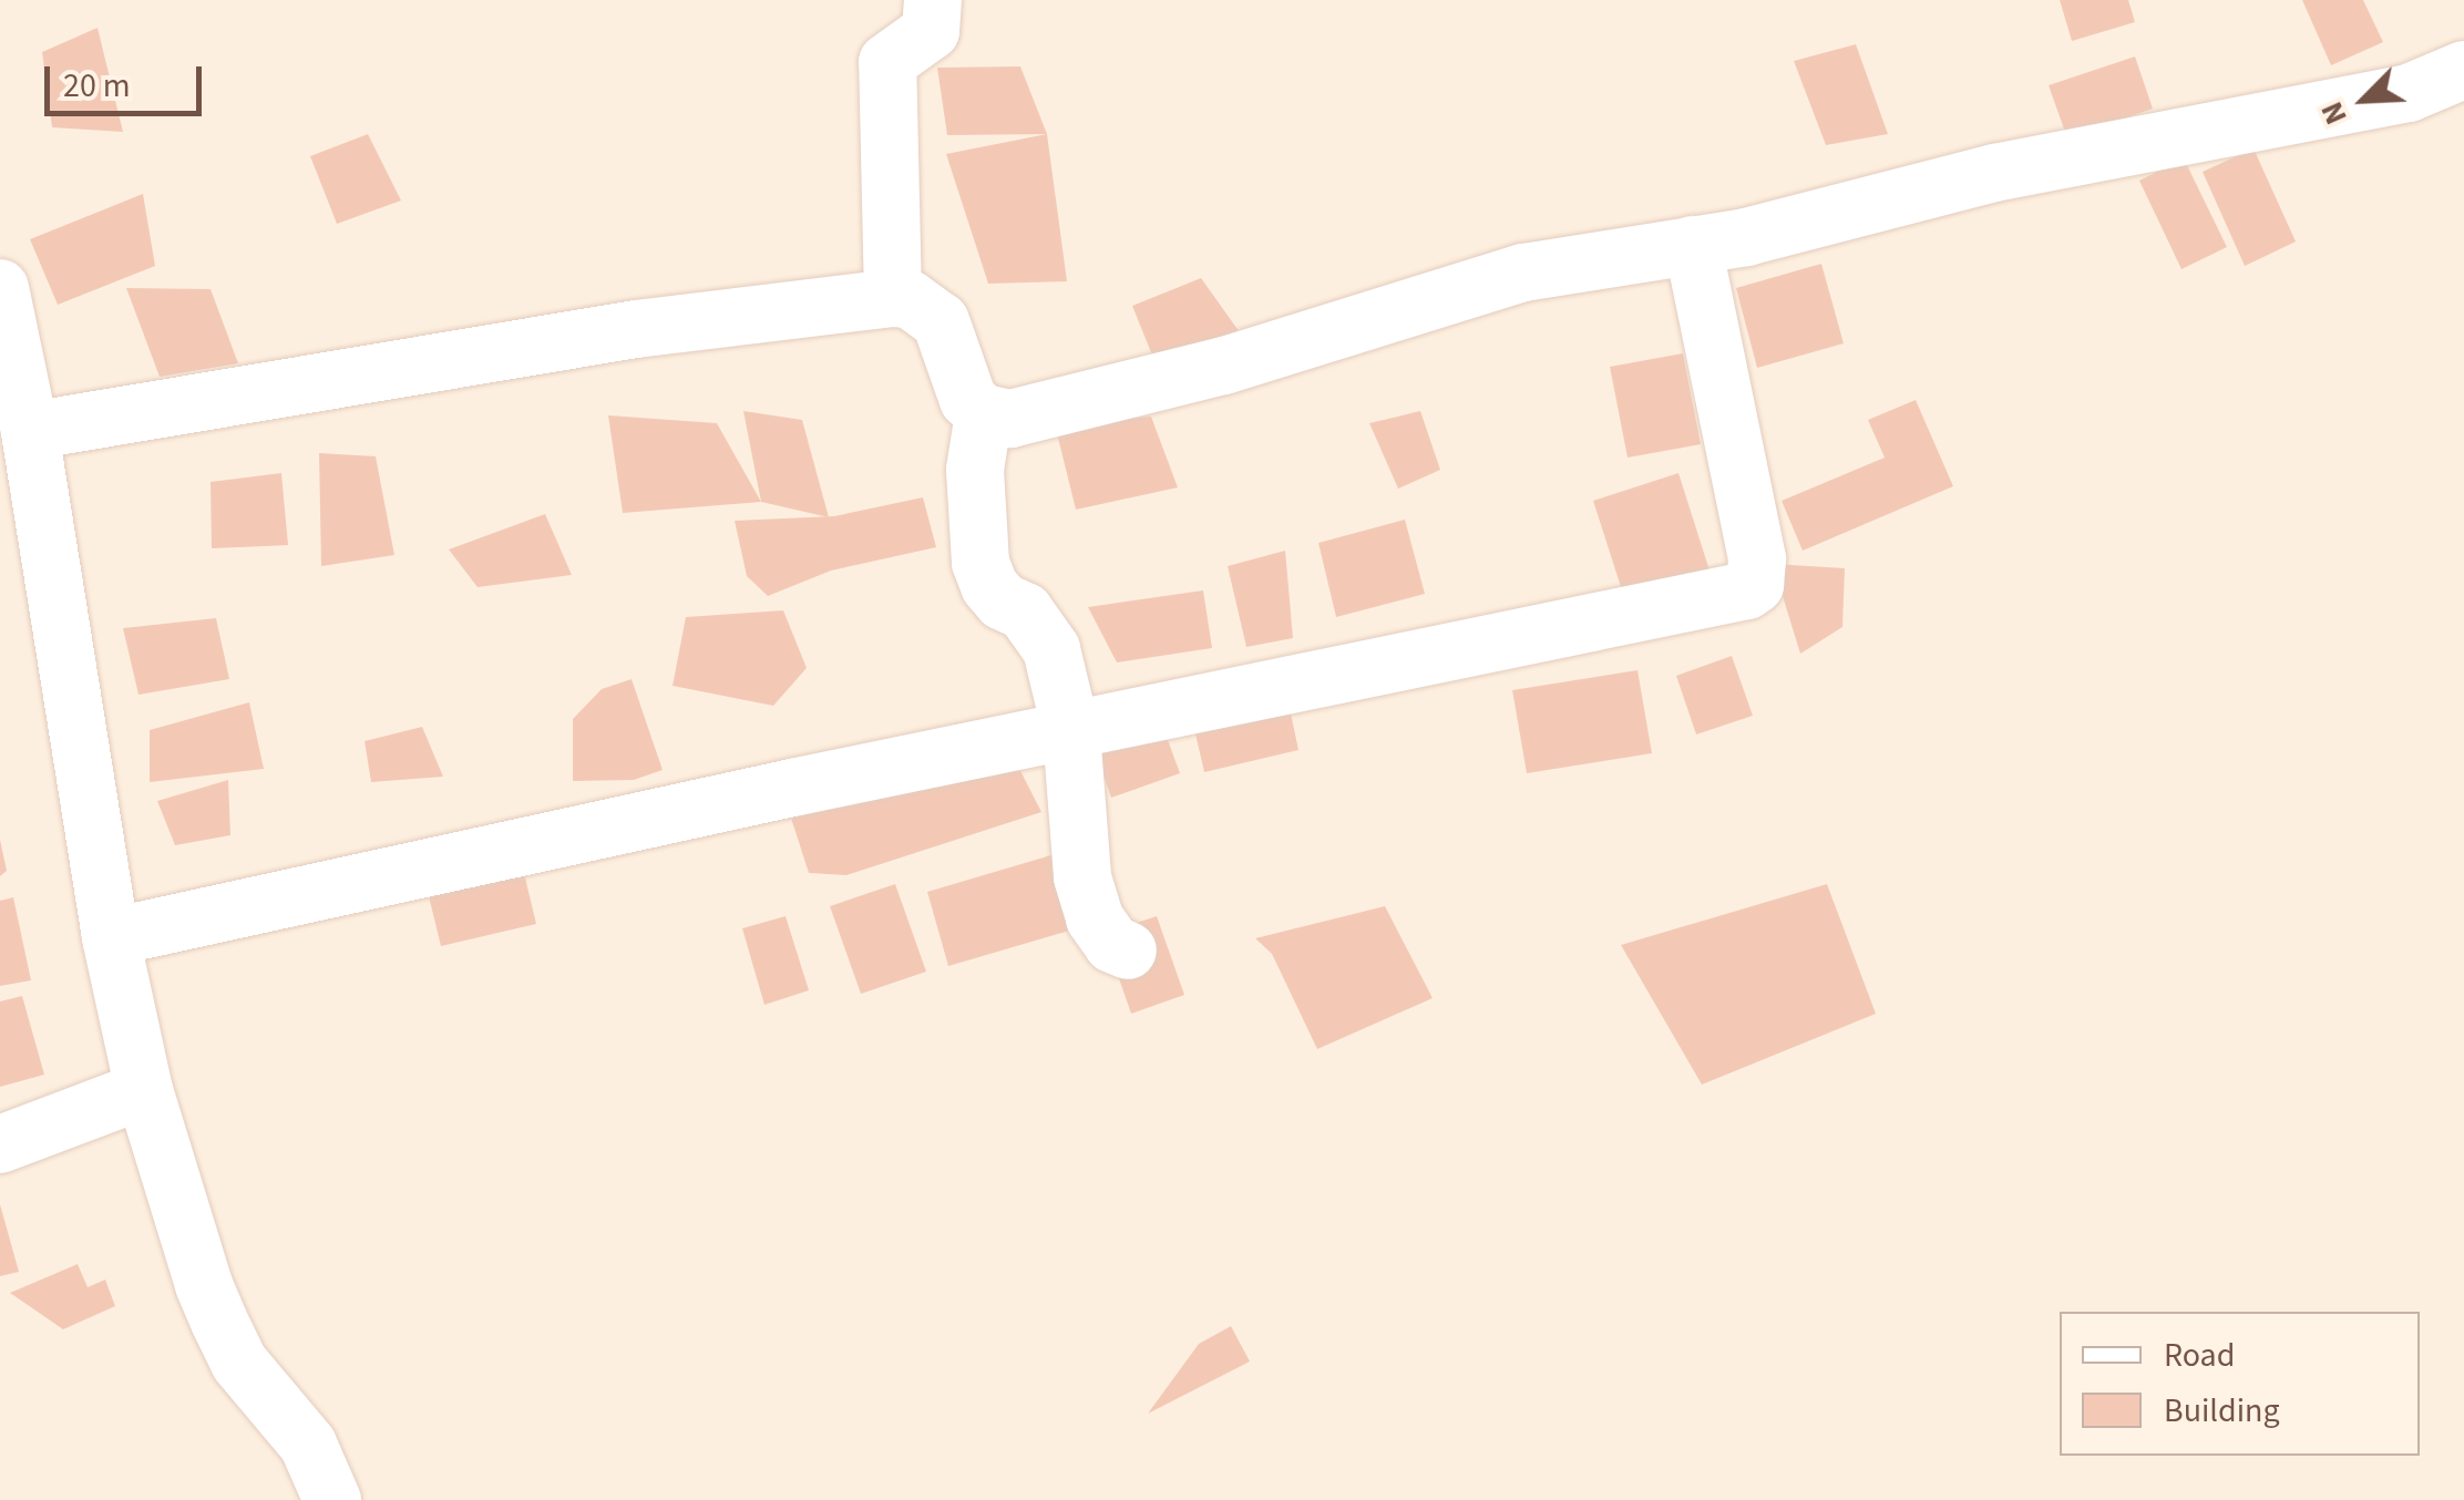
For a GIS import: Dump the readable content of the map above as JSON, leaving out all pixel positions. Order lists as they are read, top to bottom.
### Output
{
  "legend": ["Road", "Building"],
  "scale_bar": "20 m",
  "north": "bottom left"
}
